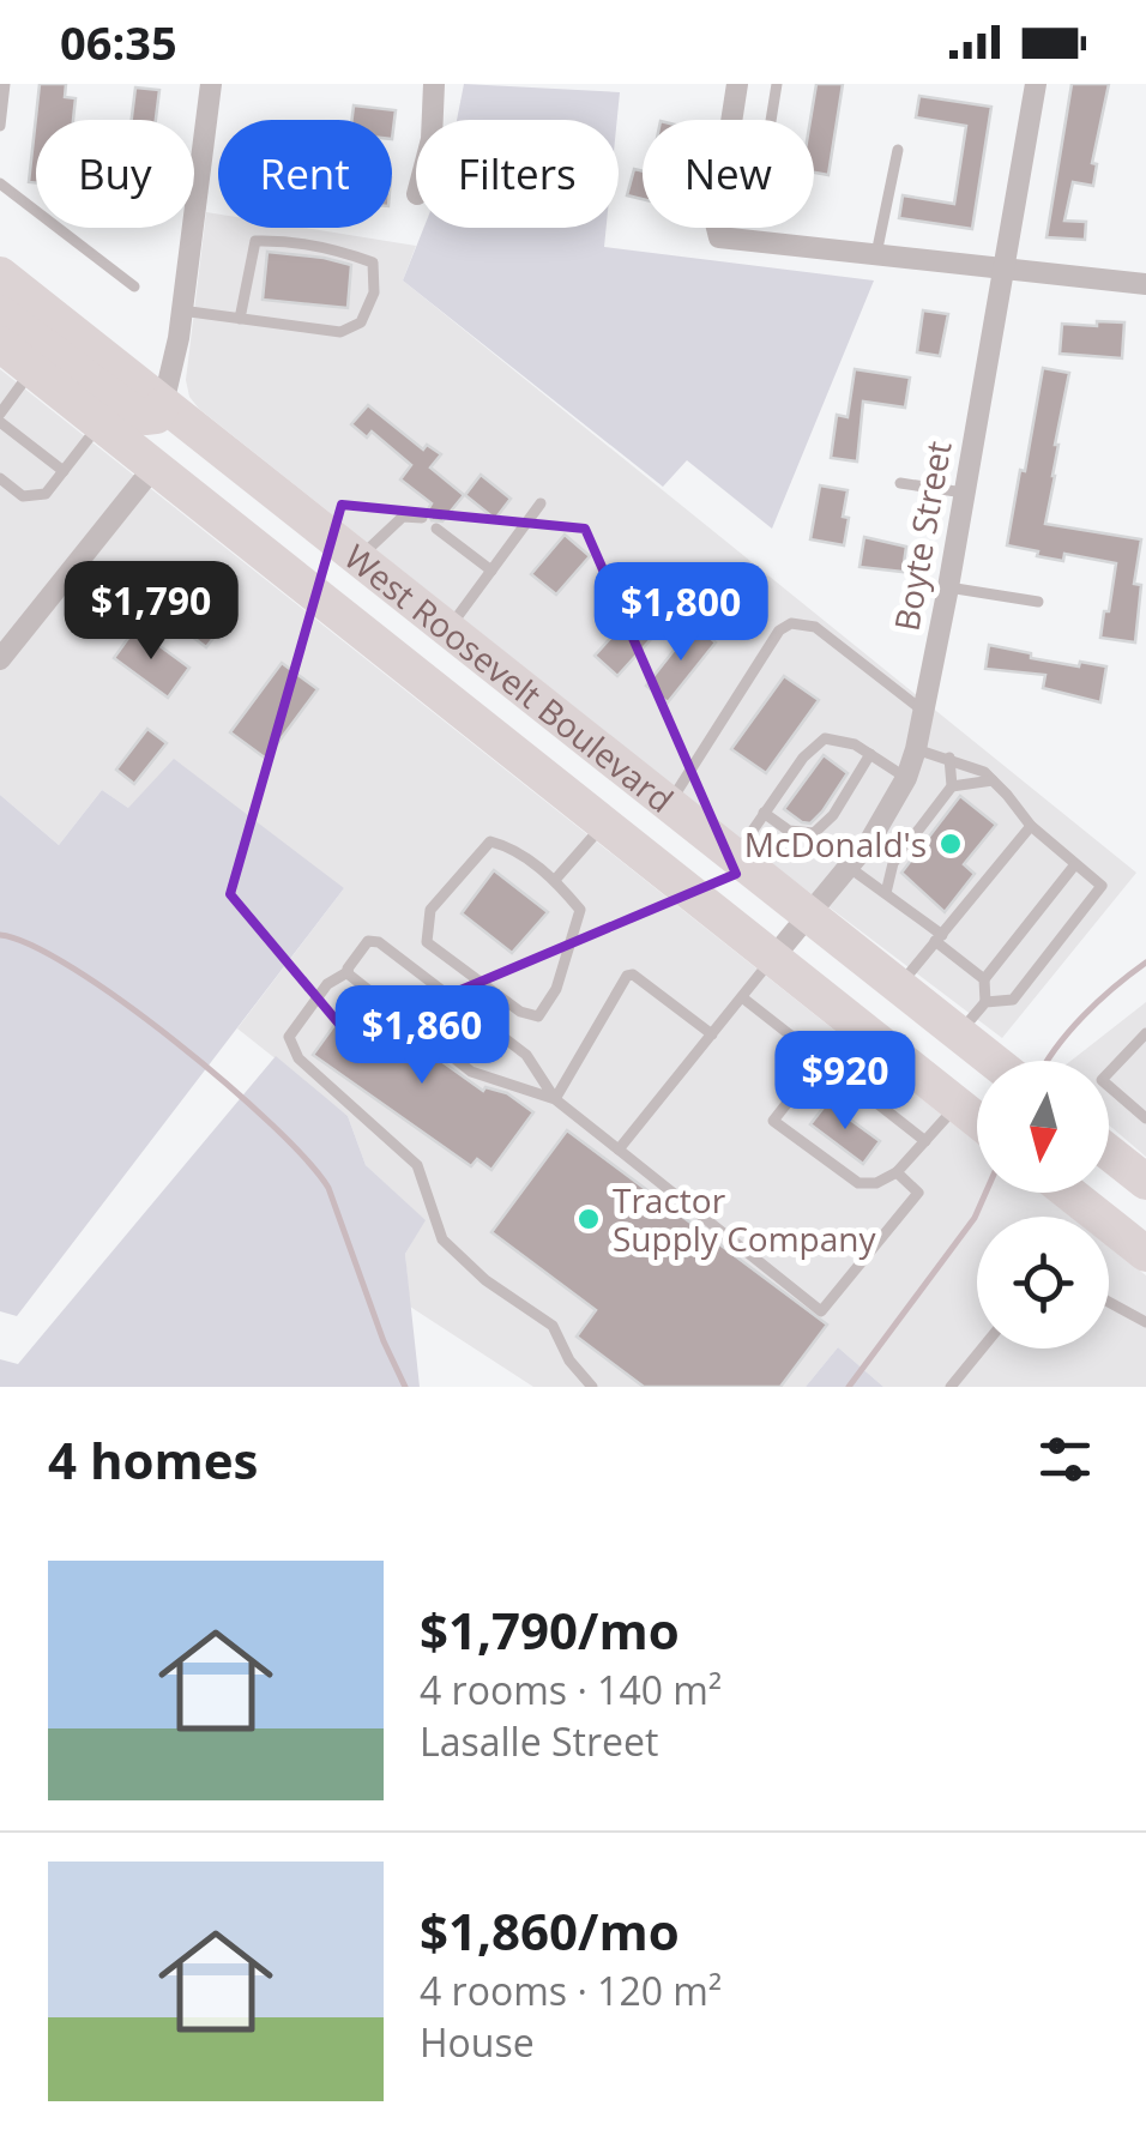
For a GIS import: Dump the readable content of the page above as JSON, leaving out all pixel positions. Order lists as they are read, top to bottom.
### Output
{
  "streets": {
    "highway": ["West Roosevelt Boulevard"],
    "street": ["Boyte Street"]
  },
  "crossings": [
    ["Boyte Street", "West Roosevelt Boulevard"]
  ],
  "places": ["McDonald's", "Tractor Supply Company"],
  "north": "bottom",
  "page": {
    "status": "06:35",
    "chip": [
      "Buy",
      "Rent",
      "Filters",
      "New"
    ],
    "price": [
      "$1,790",
      "$1,800",
      "$1,860",
      "$920"
    ],
    "heading": "4 homes",
    "list": [
      {
        "name": "$1,790/mo",
        "note": "4 rooms · 140 m² · Lasalle Street"
      },
      {
        "name": "$1,860/mo",
        "note": "4 rooms · 120 m² · House"
      }
    ]
  }
}
